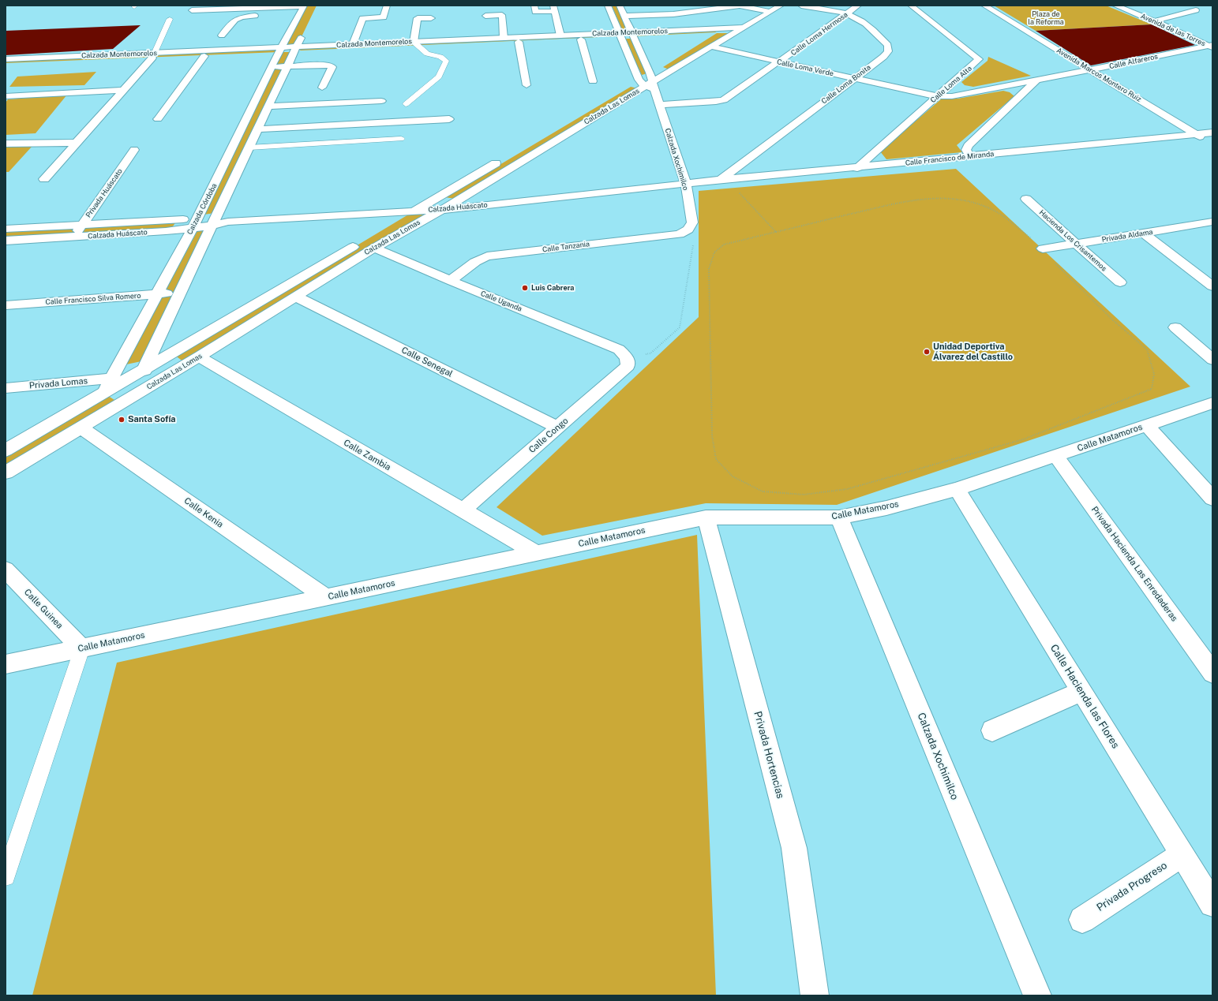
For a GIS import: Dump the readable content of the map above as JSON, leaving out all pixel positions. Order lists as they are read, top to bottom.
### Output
{
  "streets": {
    "street": [
      "Avenida de las Torres",
      "Calzada Montemorelos",
      "Calle Loma Hermosa",
      "Calle Alfareros",
      "Calle Loma Verde",
      "Avenida Marcos Montero Ruiz",
      "Calle Loma Bonita",
      "Calle Loma Alta",
      "Calzada Las Lomas",
      "Calle Francisco de Miranda",
      "Calzada Xochimilco",
      "Privada Huáscato",
      "Calzada Huáscato",
      "Calzada Córdoba",
      "Privada Aldama",
      "Hacienda Los Crisantemos",
      "Calle Tanzania",
      "Calle Francisco Silva Romero",
      "Calle Uganda",
      "Calle Senegal",
      "Privada Lomas",
      "Calle Congo",
      "Calle Matamoros",
      "Calle Zambia",
      "Calle Kenia",
      "Privada Hacienda Las Enredaderas",
      "Calle Guinea",
      "Calle Hacienda las Flores",
      "Privada Hortencias",
      "Privada Progreso"
    ]
  },
  "crossings": [
    ["Avenida de las Torres", "Calle Alfareros"],
    ["Calzada Montemorelos", "Calzada Las Lomas"],
    ["Calzada Montemorelos", "Calzada Xochimilco"],
    ["Calzada Montemorelos", "Calzada Córdoba"],
    ["Calle Loma Hermosa", "Calle Loma Verde"],
    ["Calle Loma Hermosa", "Calle Loma Bonita"],
    ["Calle Loma Hermosa", "Calzada Xochimilco"],
    ["Calle Alfareros", "Calle Loma Verde"],
    ["Calle Alfareros", "Avenida Marcos Montero Ruiz"],
    ["Calle Alfareros", "Calle Loma Alta"],
    ["Calle Loma Verde", "Calle Loma Bonita"],
    ["Calle Loma Verde", "Calle Loma Alta"],
    ["Calle Loma Verde", "Calzada Las Lomas"],
    ["Avenida Marcos Montero Ruiz", "Calle Francisco de Miranda"],
    ["Calle Loma Bonita", "Calle Francisco de Miranda"],
    ["Calle Loma Alta", "Calle Francisco de Miranda"],
    ["Calzada Las Lomas", "Calzada Xochimilco"],
    ["Calzada Las Lomas", "Calzada Huáscato"],
    ["Calzada Las Lomas", "Calzada Córdoba"],
    ["Calzada Las Lomas", "Calle Uganda"],
    ["Calzada Las Lomas", "Calle Senegal"],
    ["Calzada Las Lomas", "Calle Zambia"],
    ["Calzada Las Lomas", "Calle Kenia"],
    ["Calle Francisco de Miranda", "Calzada Xochimilco"],
    ["Calle Francisco de Miranda", "Calzada Huáscato"],
    ["Calzada Xochimilco", "Calzada Huáscato"],
    ["Calzada Xochimilco", "Calle Tanzania"],
    ["Calzada Xochimilco", "Calle Matamoros"],
    ["Privada Huáscato", "Calzada Huáscato"],
    ["Calzada Huáscato", "Calzada Córdoba"],
    ["Calzada Córdoba", "Calle Francisco Silva Romero"],
    ["Calzada Córdoba", "Privada Lomas"],
    ["Privada Aldama", "Hacienda Los Crisantemos"],
    ["Calle Tanzania", "Calle Uganda"],
    ["Calle Uganda", "Calle Congo"],
    ["Calle Senegal", "Calle Congo"],
    ["Calle Congo", "Calle Zambia"],
    ["Calle Matamoros", "Calle Zambia"],
    ["Calle Matamoros", "Calle Kenia"],
    ["Calle Matamoros", "Privada Hacienda Las Enredaderas"],
    ["Calle Matamoros", "Calle Guinea"],
    ["Calle Matamoros", "Calle Hacienda las Flores"],
    ["Calle Matamoros", "Privada Hortencias"],
    ["Calle Hacienda las Flores", "Privada Progreso"]
  ],
  "parks": ["Plaza de la Reforma"],
  "places": ["Luis Cabrera", "Unidad Deportiva Álvarez del Castillo", "Santa Sofía"]
}
